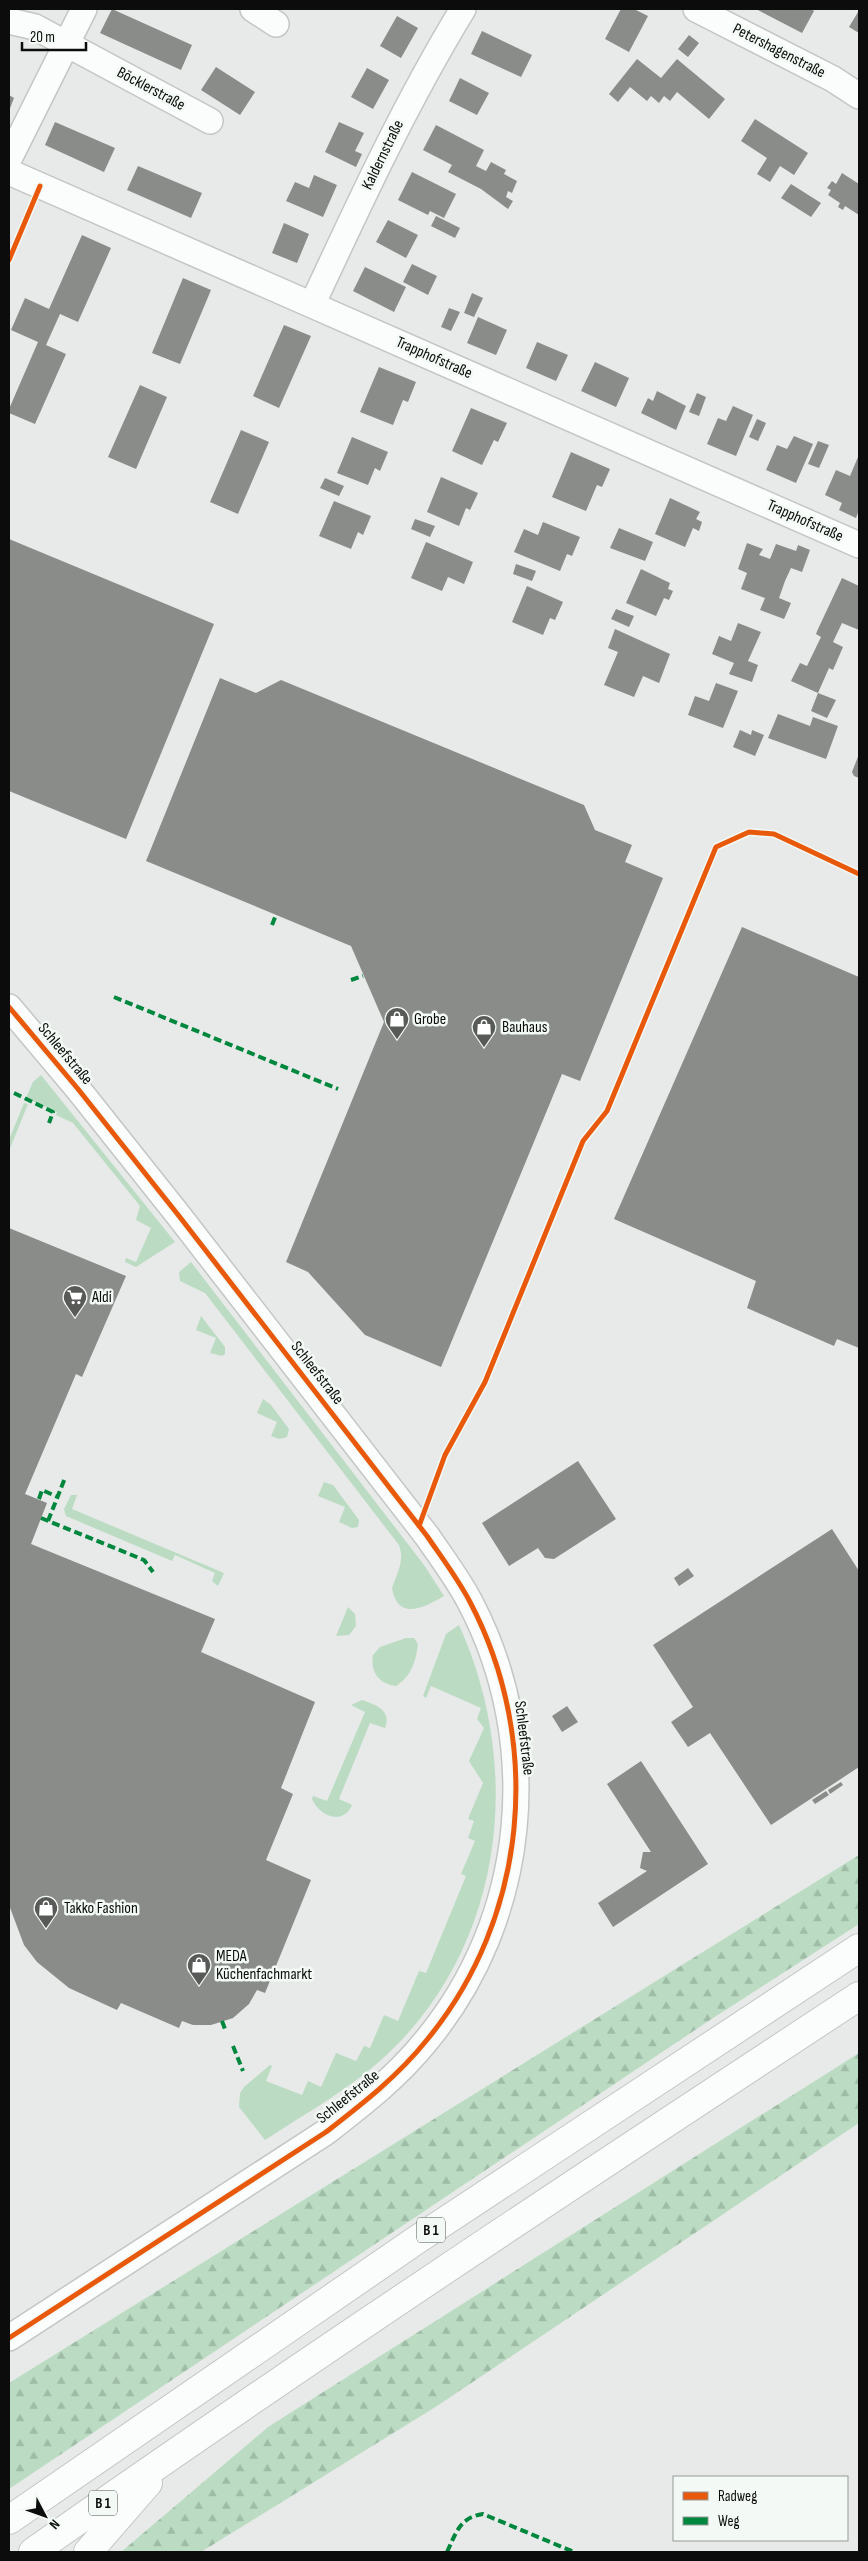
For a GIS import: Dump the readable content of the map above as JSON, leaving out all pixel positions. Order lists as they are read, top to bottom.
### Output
{
  "streets": {
    "highway": ["B 1"],
    "street": [
      "Petershagenstraße",
      "Böcklerstraße",
      "Kaldernstraße",
      "Trapphofstraße",
      "Schleefstraße"
    ]
  },
  "crossings": [
    ["Kaldernstraße", "Trapphofstraße"]
  ],
  "places": {
    "shop": [
      "Grobe",
      "Bauhaus",
      "Takko Fashion",
      "MEDA Küchenfachmarkt"
    ],
    "supermarket": ["Aldi"]
  },
  "legend": ["Radweg", "Weg"],
  "scale_bar": "20 m",
  "north": "bottom right"
}
